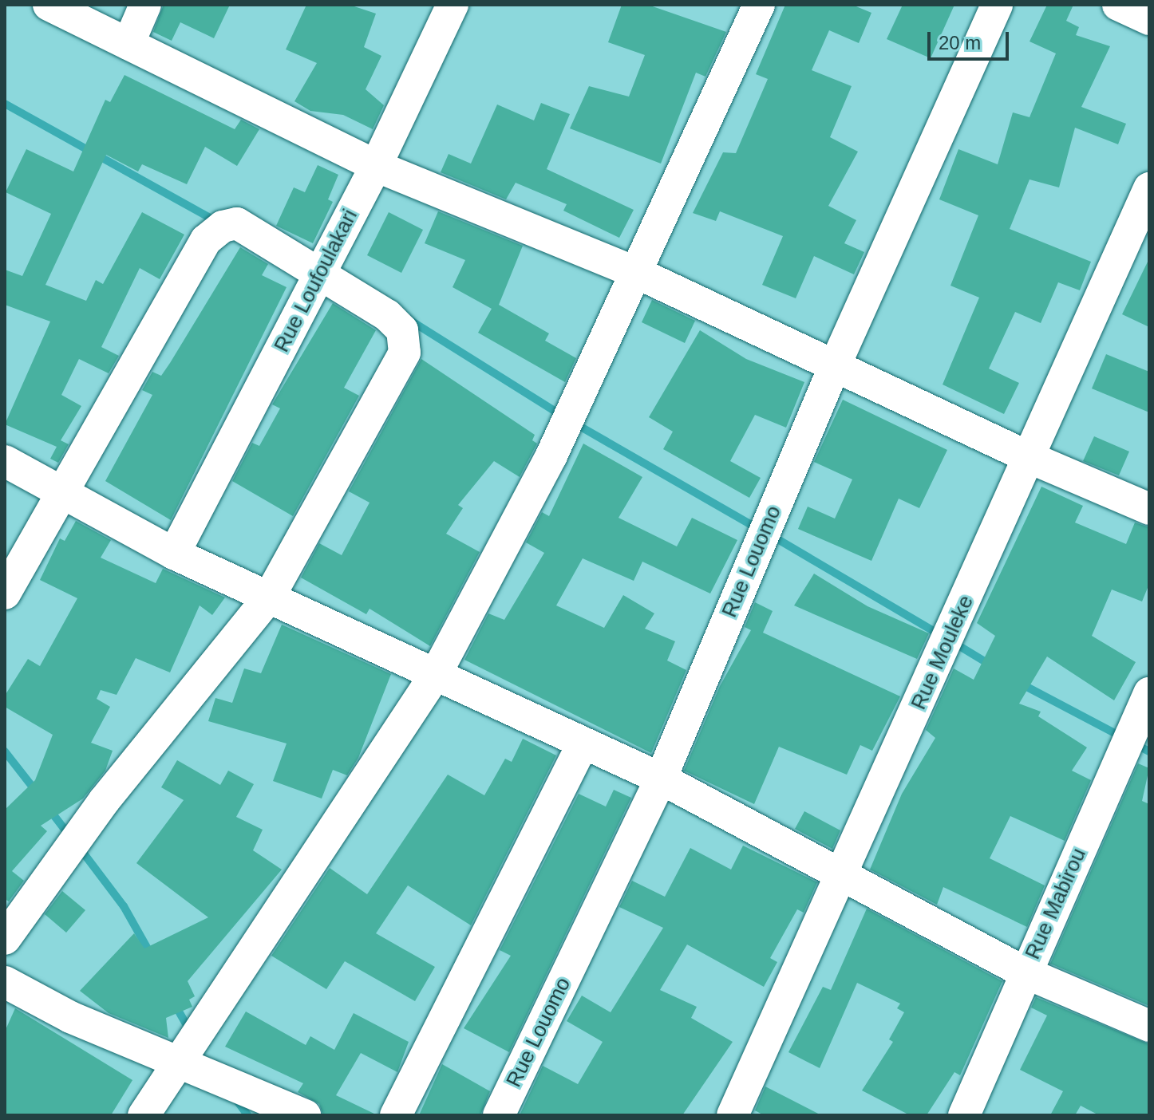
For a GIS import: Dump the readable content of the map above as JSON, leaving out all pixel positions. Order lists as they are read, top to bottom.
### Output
{
  "streets": {
    "street": [
      "Rue Loufoulakari",
      "Rue Louomo",
      "Rue Mouleke",
      "Rue Mabirou"
    ]
  },
  "scale_bar": "20 m"
}
